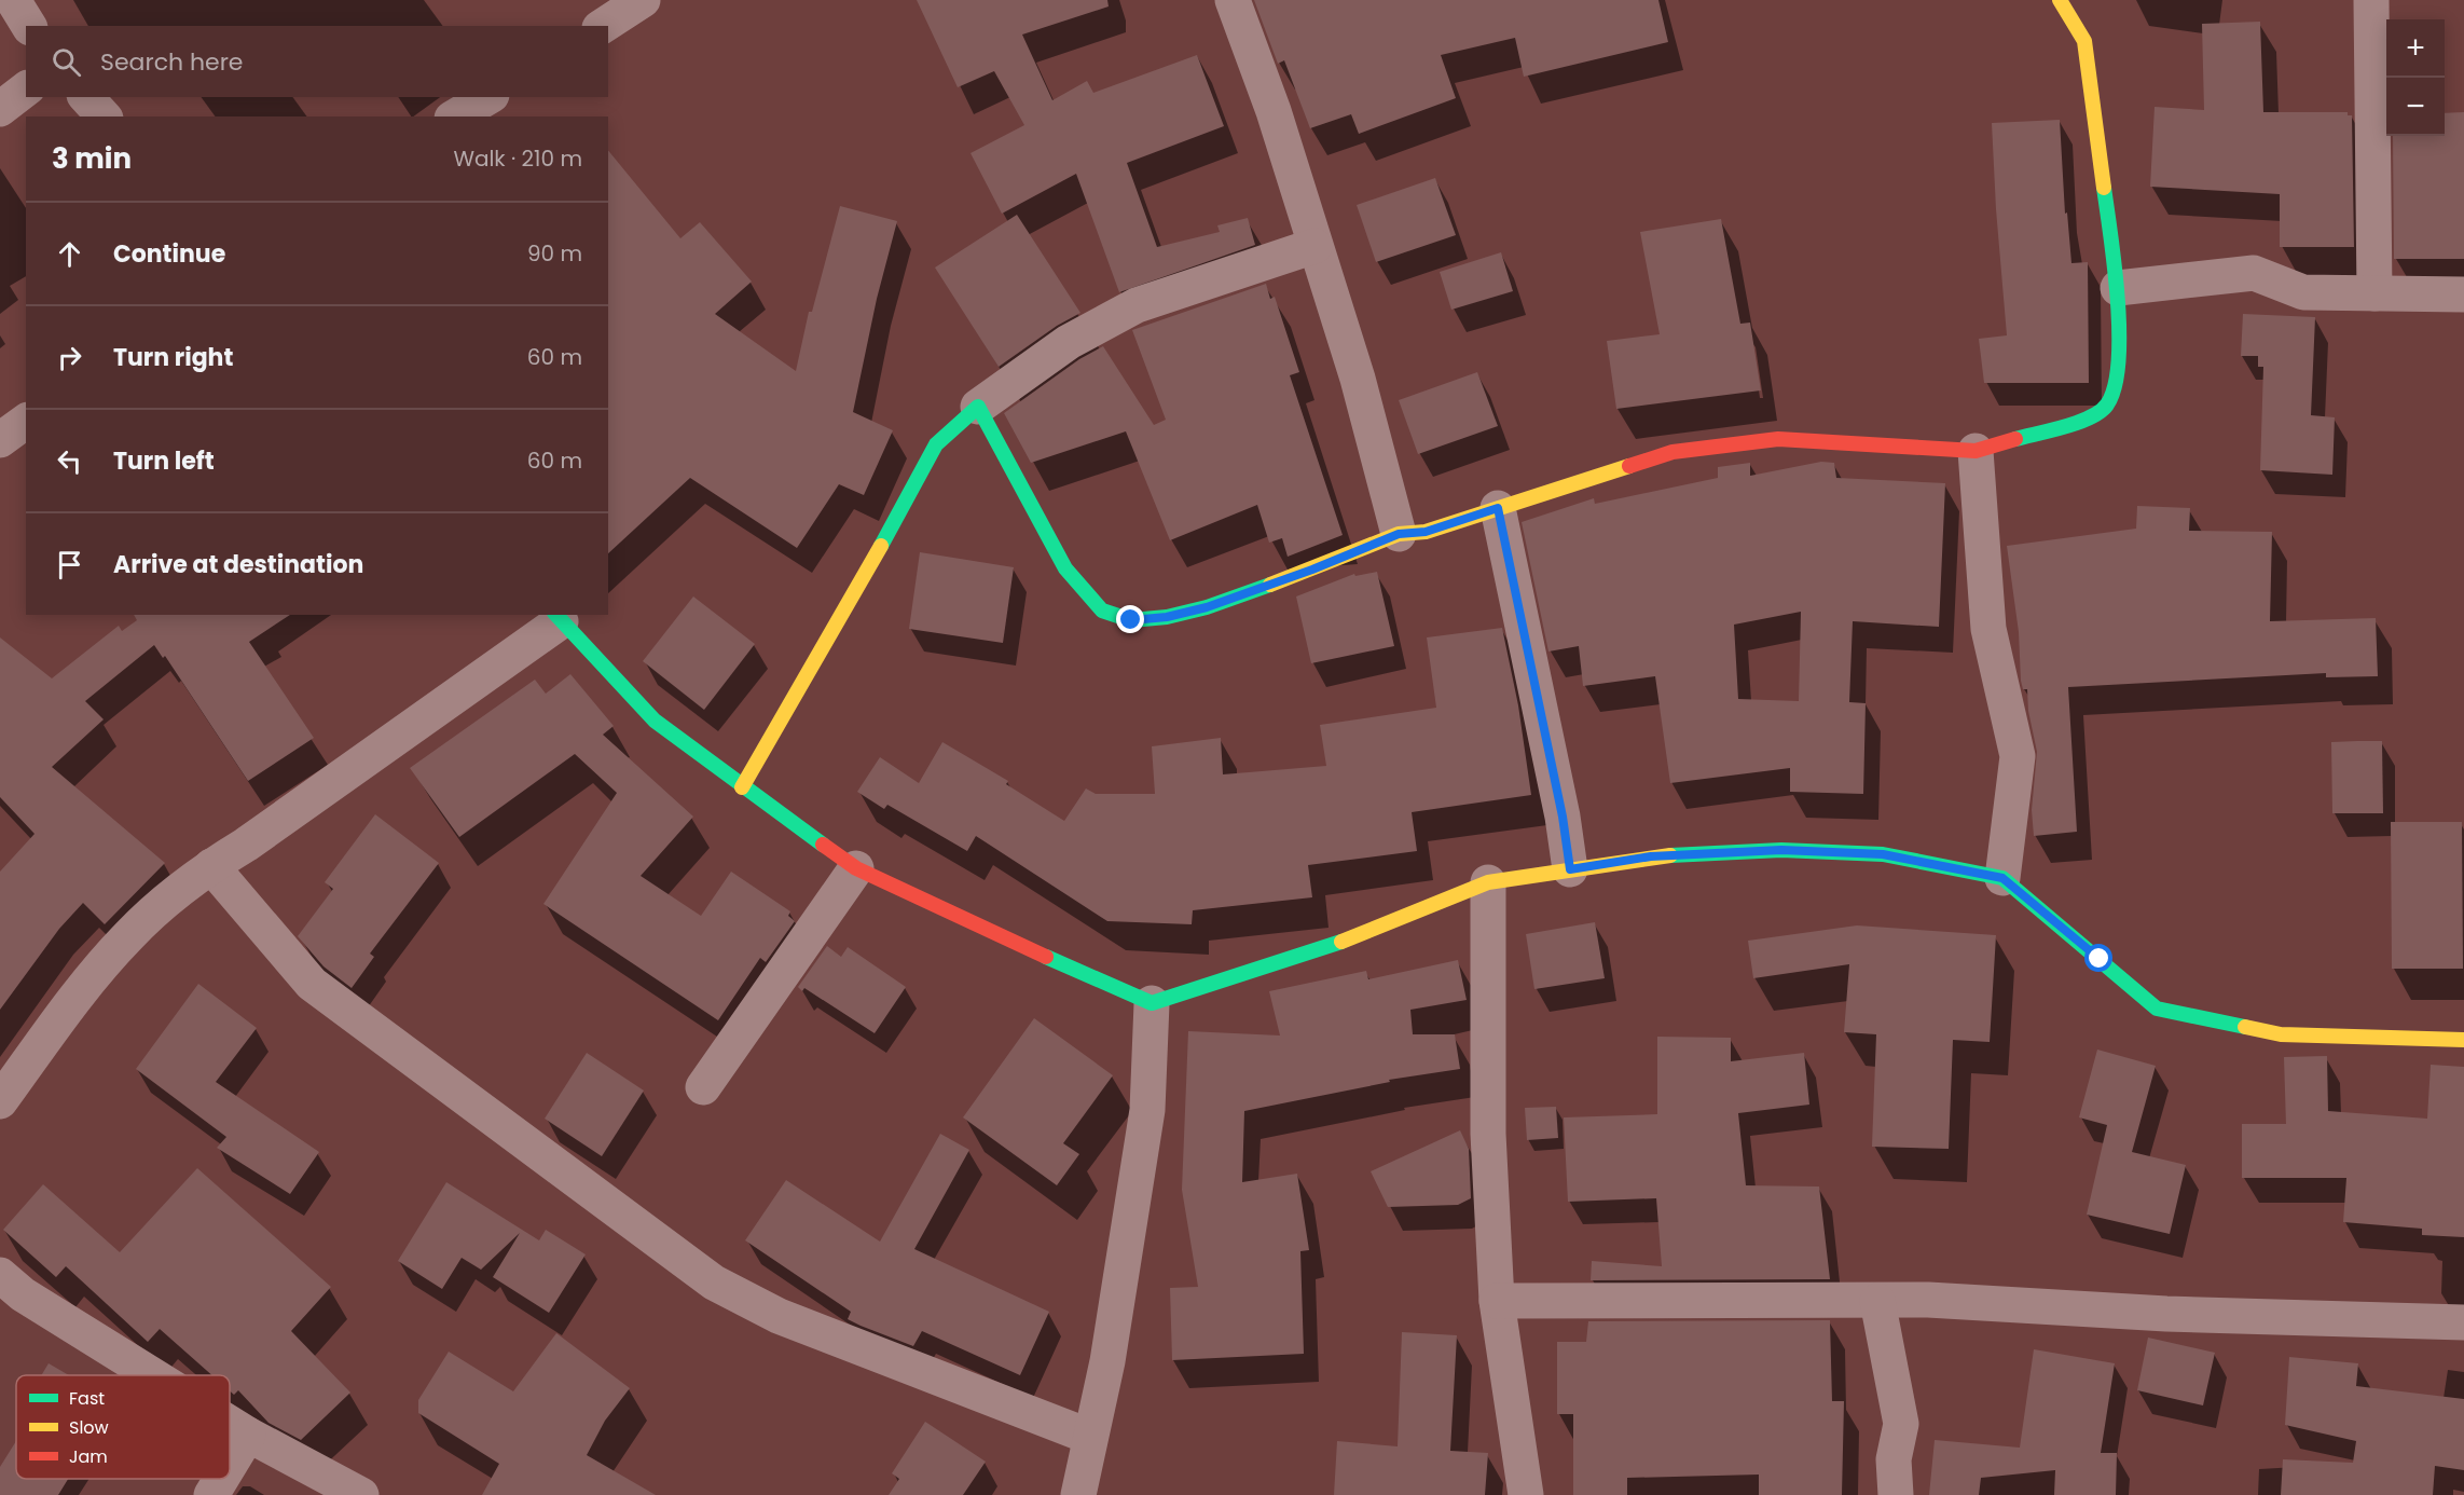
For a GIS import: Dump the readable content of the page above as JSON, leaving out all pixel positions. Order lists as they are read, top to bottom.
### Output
{
  "legend": ["Fast", "Slow", "Jam"],
  "page": {
    "map_buttons": ["+", "−"],
    "search": "Search here",
    "heading": ["3 min", "Walk · 210 m"],
    "list": [
      ["Continue", "90 m"],
      ["Turn right", "60 m"],
      ["Turn left", "60 m"],
      "Arrive at destination"
    ]
  }
}
